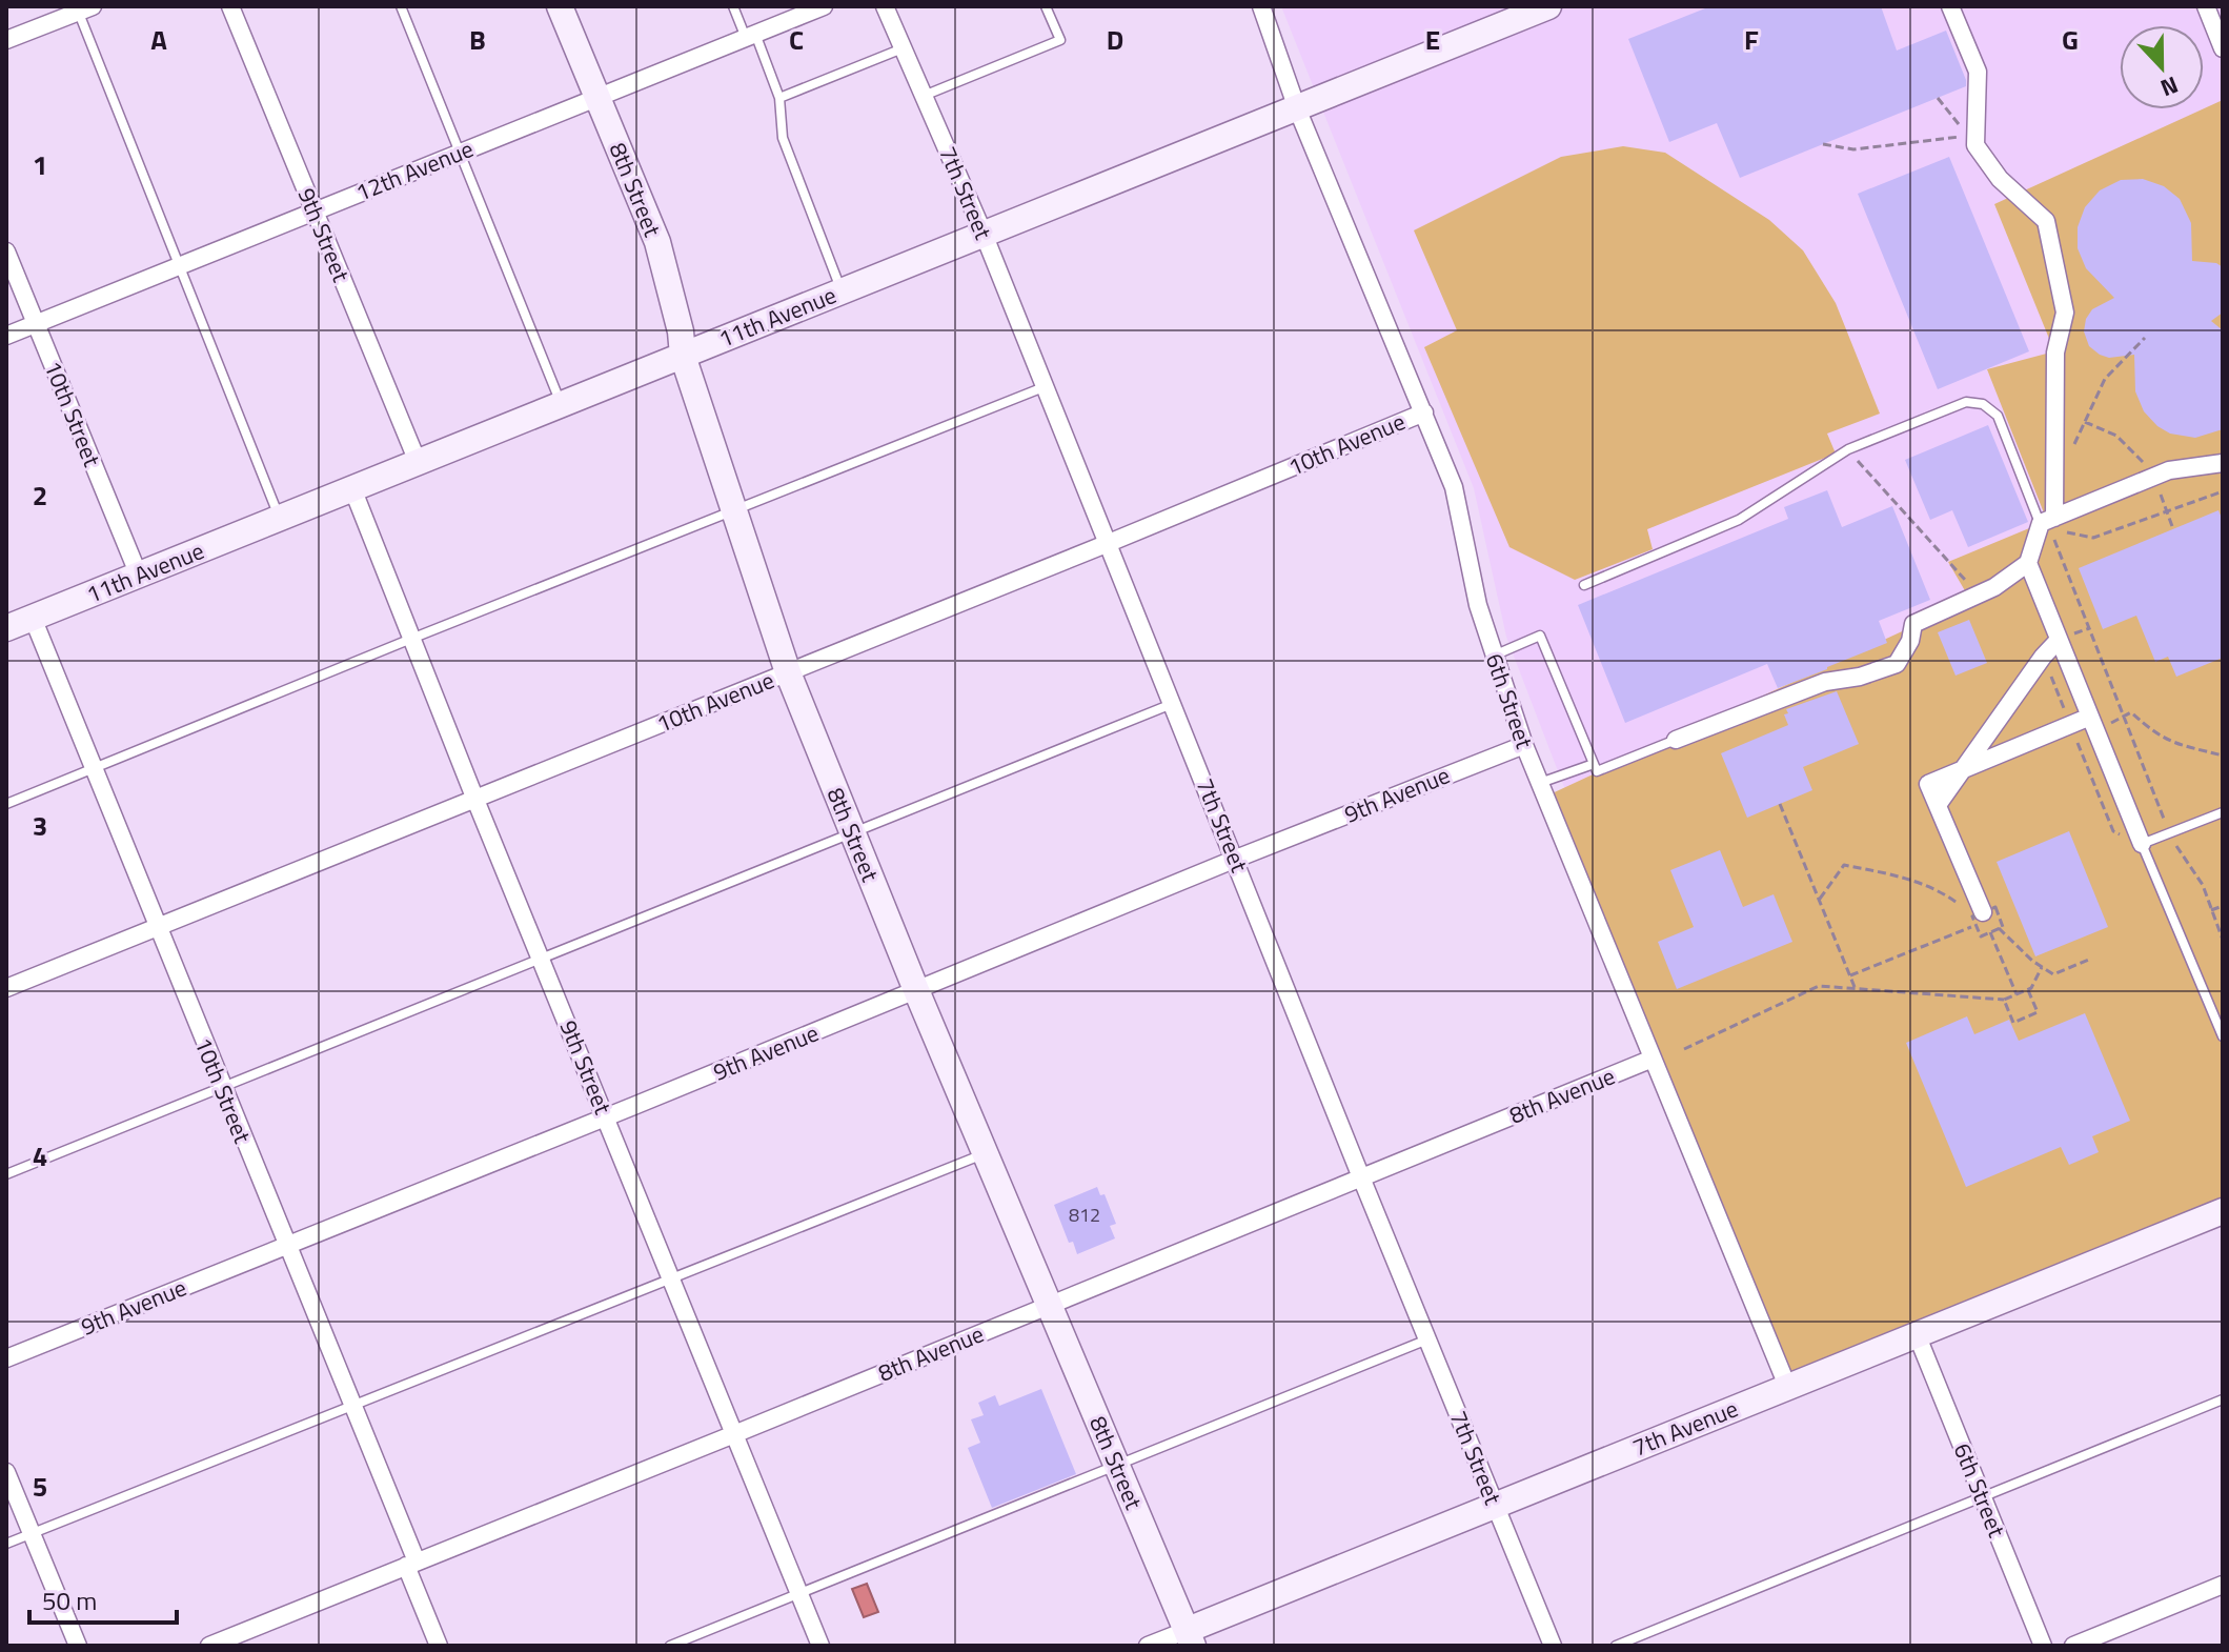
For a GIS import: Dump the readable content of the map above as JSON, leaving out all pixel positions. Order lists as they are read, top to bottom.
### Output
{
  "streets": {
    "main road": ["8th Street", "11th Avenue", "7th Avenue"],
    "street": [
      "12th Avenue",
      "7th Street",
      "9th Street",
      "10th Street",
      "10th Avenue",
      "6th Street",
      "9th Avenue",
      "8th Avenue"
    ]
  },
  "crossings": [
    ["12th Avenue", "8th Street"],
    ["12th Avenue", "9th Street"],
    ["12th Avenue", "10th Street"],
    ["8th Street", "11th Avenue"],
    ["8th Street", "10th Avenue"],
    ["8th Street", "9th Avenue"],
    ["8th Street", "8th Avenue"],
    ["8th Street", "7th Avenue"],
    ["7th Street", "11th Avenue"],
    ["7th Street", "10th Avenue"],
    ["7th Street", "9th Avenue"],
    ["7th Street", "8th Avenue"],
    ["7th Street", "7th Avenue"],
    ["9th Street", "11th Avenue"],
    ["9th Street", "10th Avenue"],
    ["9th Street", "9th Avenue"],
    ["9th Street", "8th Avenue"],
    ["11th Avenue", "10th Street"],
    ["11th Avenue", "6th Street"],
    ["10th Street", "10th Avenue"],
    ["10th Street", "9th Avenue"],
    ["10th Street", "8th Avenue"],
    ["10th Avenue", "6th Street"],
    ["6th Street", "9th Avenue"],
    ["6th Street", "8th Avenue"],
    ["6th Street", "7th Avenue"]
  ],
  "house_numbers": ["812"],
  "scale_bar": "50 m",
  "north": "bottom",
  "grid": {
    "columns": [
      "A",
      "B",
      "C",
      "D",
      "E",
      "F",
      "G"
    ],
    "rows": [
      "1",
      "2",
      "3",
      "4",
      "5"
    ]
  }
}
